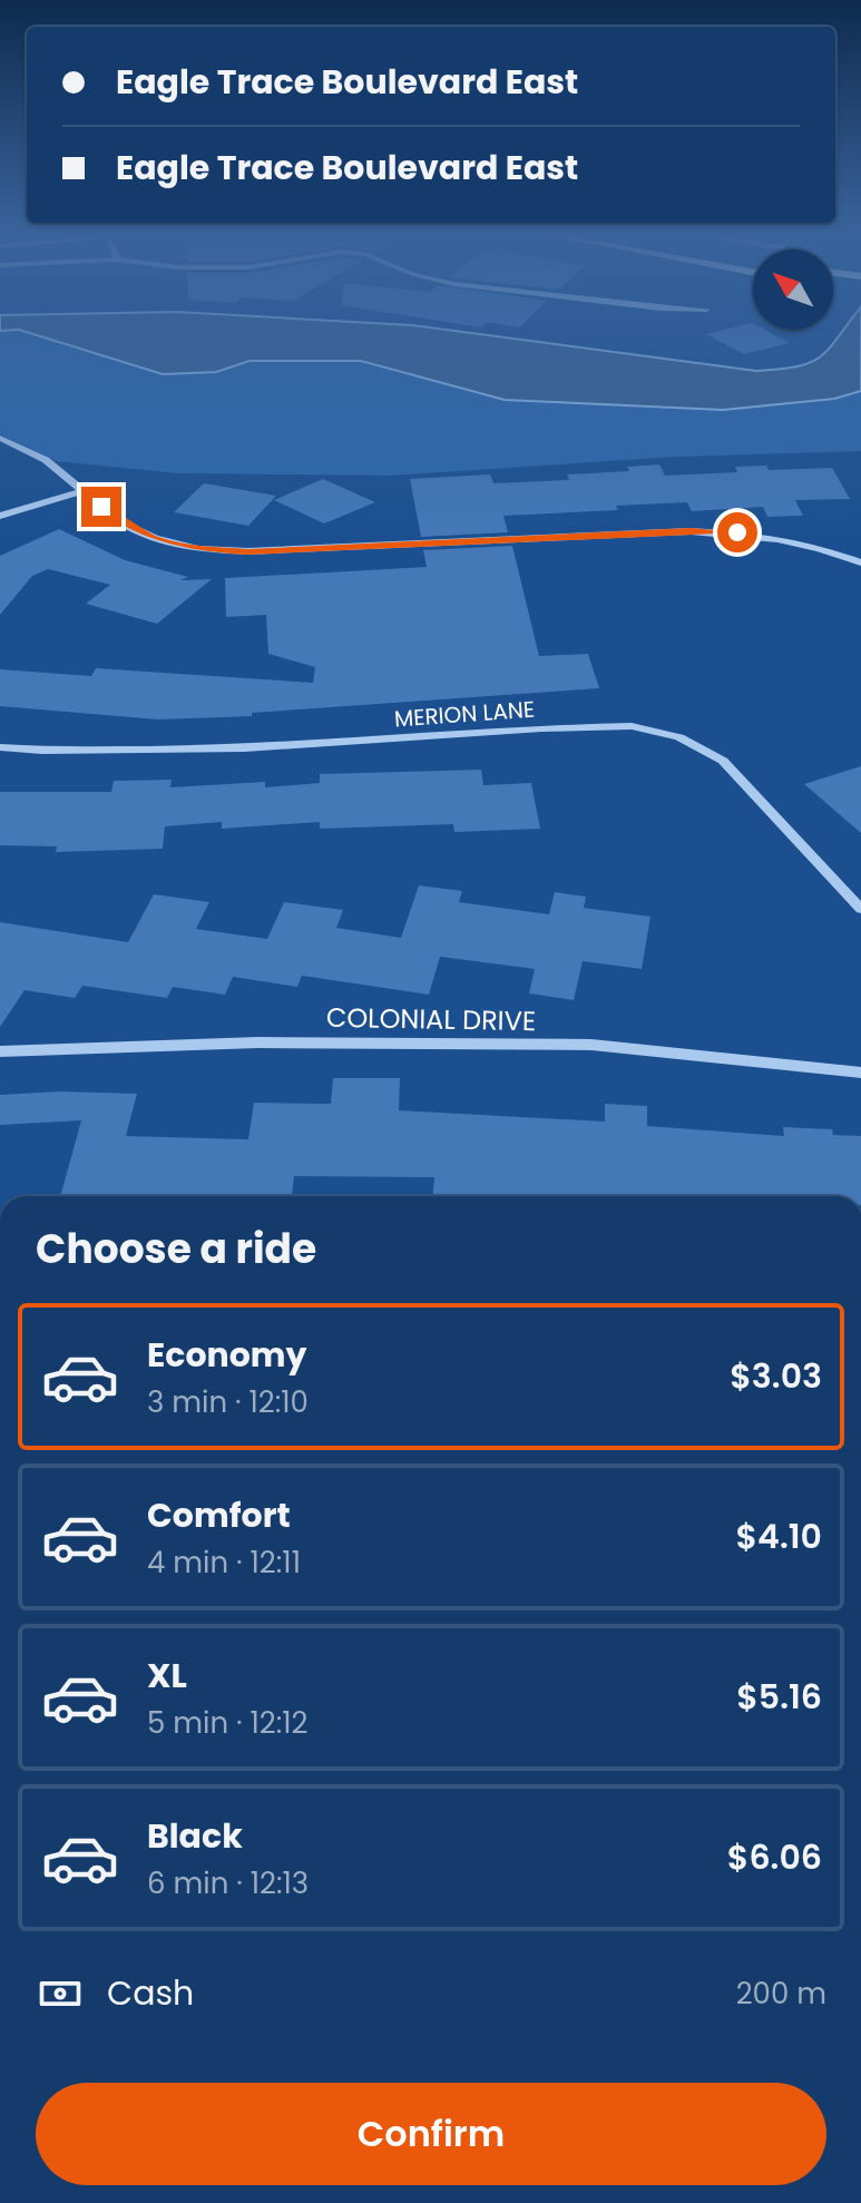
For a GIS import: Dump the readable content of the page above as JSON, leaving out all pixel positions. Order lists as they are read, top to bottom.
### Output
{
  "streets": {
    "street": ["MERION LANE", "COLONIAL DRIVE"]
  },
  "north": "top left",
  "page": {
    "banner": ["Eagle Trace Boulevard East", "Eagle Trace Boulevard East"],
    "heading": "Choose a ride",
    "list": [
      {
        "name": "Economy",
        "note": "3 min · 12:10",
        "value": "$3.03"
      },
      {
        "name": "Comfort",
        "note": "4 min · 12:11",
        "value": "$4.10"
      },
      {
        "name": "XL",
        "note": "5 min · 12:12",
        "value": "$5.16"
      },
      {
        "name": "Black",
        "note": "6 min · 12:13",
        "value": "$6.06"
      }
    ],
    "pay": ["Cash", "200 m"],
    "buttons": "Confirm"
  }
}
